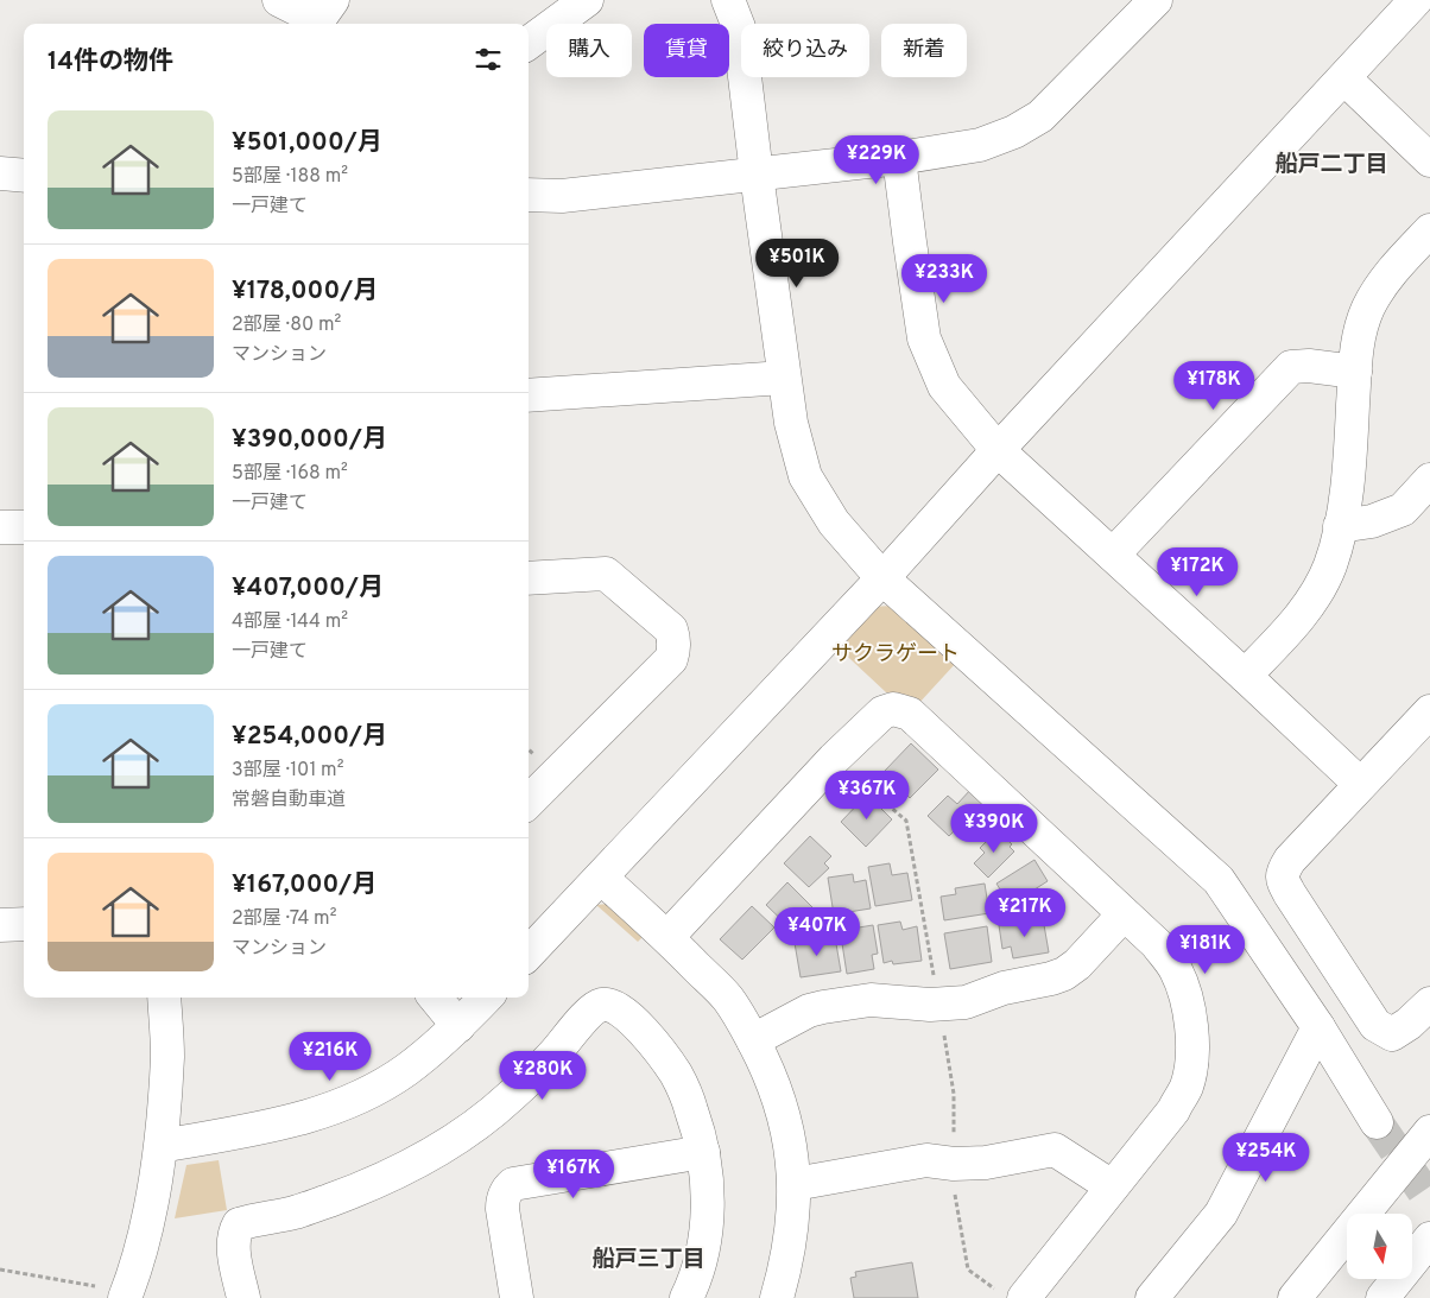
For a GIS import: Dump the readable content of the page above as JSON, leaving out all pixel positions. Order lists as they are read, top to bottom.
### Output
{
  "districts": ["船戸二丁目", "船戸三丁目"],
  "parks": ["サクラゲート"],
  "north": "bottom",
  "page": {
    "chip": [
      "購入",
      "賃貸",
      "絞り込み",
      "新着"
    ],
    "heading": "14件の物件",
    "list": [
      {
        "name": "¥501,000/月",
        "note": "5部屋 · 188 m² · 一戸建て"
      },
      {
        "name": "¥178,000/月",
        "note": "2部屋 · 80 m² · マンション"
      },
      {
        "name": "¥390,000/月",
        "note": "5部屋 · 168 m² · 一戸建て"
      },
      {
        "name": "¥407,000/月",
        "note": "4部屋 · 144 m² · 一戸建て"
      },
      {
        "name": "¥254,000/月",
        "note": "3部屋 · 101 m² · 常磐自動車道"
      },
      {
        "name": "¥167,000/月",
        "note": "2部屋 · 74 m² · マンション"
      }
    ],
    "price": [
      "¥229K",
      "¥501K",
      "¥233K",
      "¥178K",
      "¥172K",
      "¥367K",
      "¥390K",
      "¥217K",
      "¥407K",
      "¥181K",
      "¥216K",
      "¥280K",
      "¥254K",
      "¥167K"
    ]
  }
}
